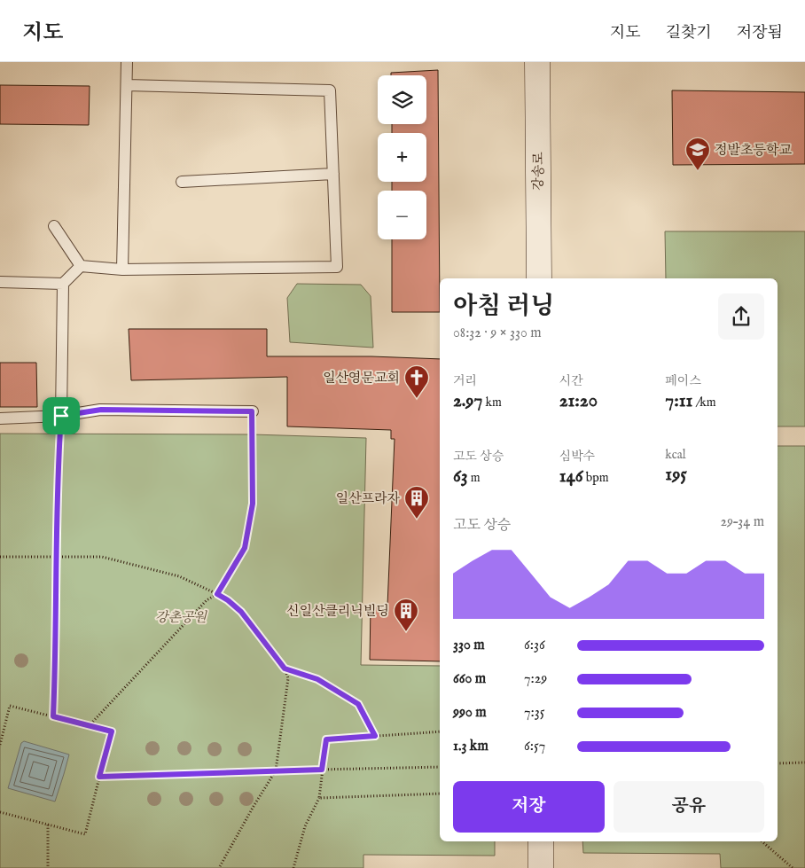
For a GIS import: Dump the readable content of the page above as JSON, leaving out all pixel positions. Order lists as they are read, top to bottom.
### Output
{
  "streets": {
    "main road": ["강송로"]
  },
  "parks": ["강촌공원"],
  "places": {
    "school or university": ["정발초등학교"],
    "church": ["일산영문교회"],
    "building": ["일산프라자", "신일산클리닉빌딩"]
  },
  "page": {
    "header": "지도",
    "nav": ["지도", "길찾기", "저장됨"],
    "map_buttons": ["+", "−"],
    "heading": ["아침 러닝", "08:32 · 9 × 330 m"],
    "stats": [
      ["거리", "2.97 km"],
      ["시간", "21:20"],
      ["페이스", "7:11 /km"],
      ["고도 상승", "63 m"],
      ["심박수", "146 bpm"],
      ["kcal", "195"]
    ],
    "chart": ["고도 상승", "29–34 m"],
    "list": [
      {
        "name": "330 m",
        "note": "6:36"
      },
      {
        "name": "660 m",
        "note": "7:29"
      },
      {
        "name": "990 m",
        "note": "7:35"
      },
      {
        "name": "1.3 km",
        "note": "6:57"
      }
    ],
    "buttons": ["저장", "공유"]
  }
}
